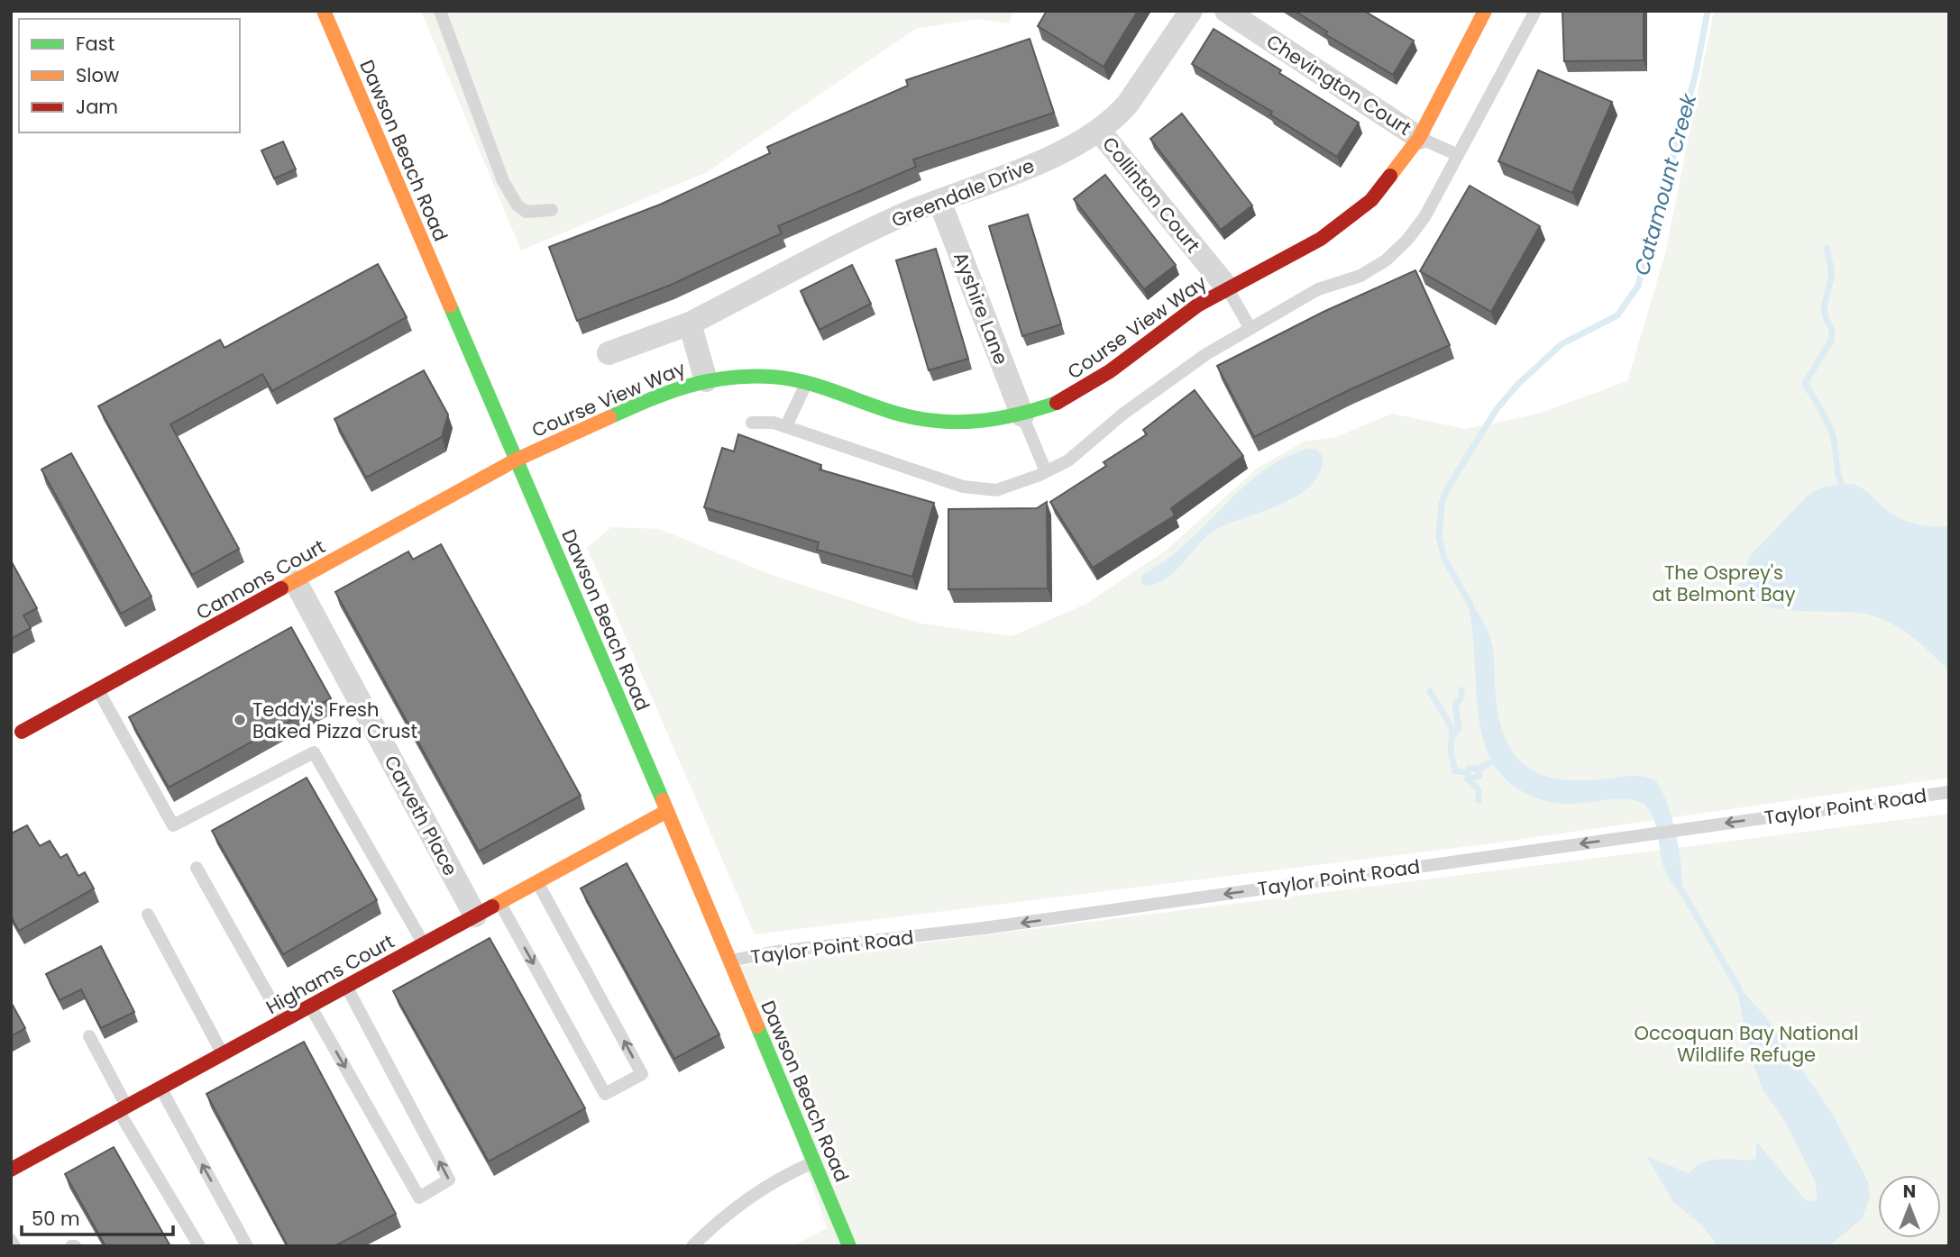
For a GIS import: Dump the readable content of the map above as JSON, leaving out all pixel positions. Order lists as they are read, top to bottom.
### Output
{
  "streets": {
    "street": [
      "Chevington Court",
      "Dawson Beach Road",
      "Greendale Drive",
      "Collinton Court",
      "Ayshire Lane",
      "Course View Way",
      "Cannons Court",
      "Carveth Place",
      "Highams Court"
    ],
    "lane": ["Taylor Point Road"]
  },
  "crossings": [
    ["Chevington Court", "Course View Way"],
    ["Dawson Beach Road", "Course View Way"],
    ["Dawson Beach Road", "Cannons Court"],
    ["Dawson Beach Road", "Taylor Point Road"],
    ["Dawson Beach Road", "Highams Court"],
    ["Greendale Drive", "Collinton Court"],
    ["Greendale Drive", "Ayshire Lane"],
    ["Collinton Court", "Course View Way"],
    ["Ayshire Lane", "Course View Way"],
    ["Course View Way", "Cannons Court"],
    ["Cannons Court", "Carveth Place"],
    ["Carveth Place", "Highams Court"]
  ],
  "one_way": ["Taylor Point Road"],
  "water": ["Catamount Creek"],
  "parks": ["The Osprey's at Belmont Bay", "Occoquan Bay National Wildlife Refuge"],
  "places": ["Teddy's Fresh Baked Pizza Crust"],
  "legend": ["Fast", "Slow", "Jam"],
  "scale_bar": "50 m",
  "north": "top"
}
